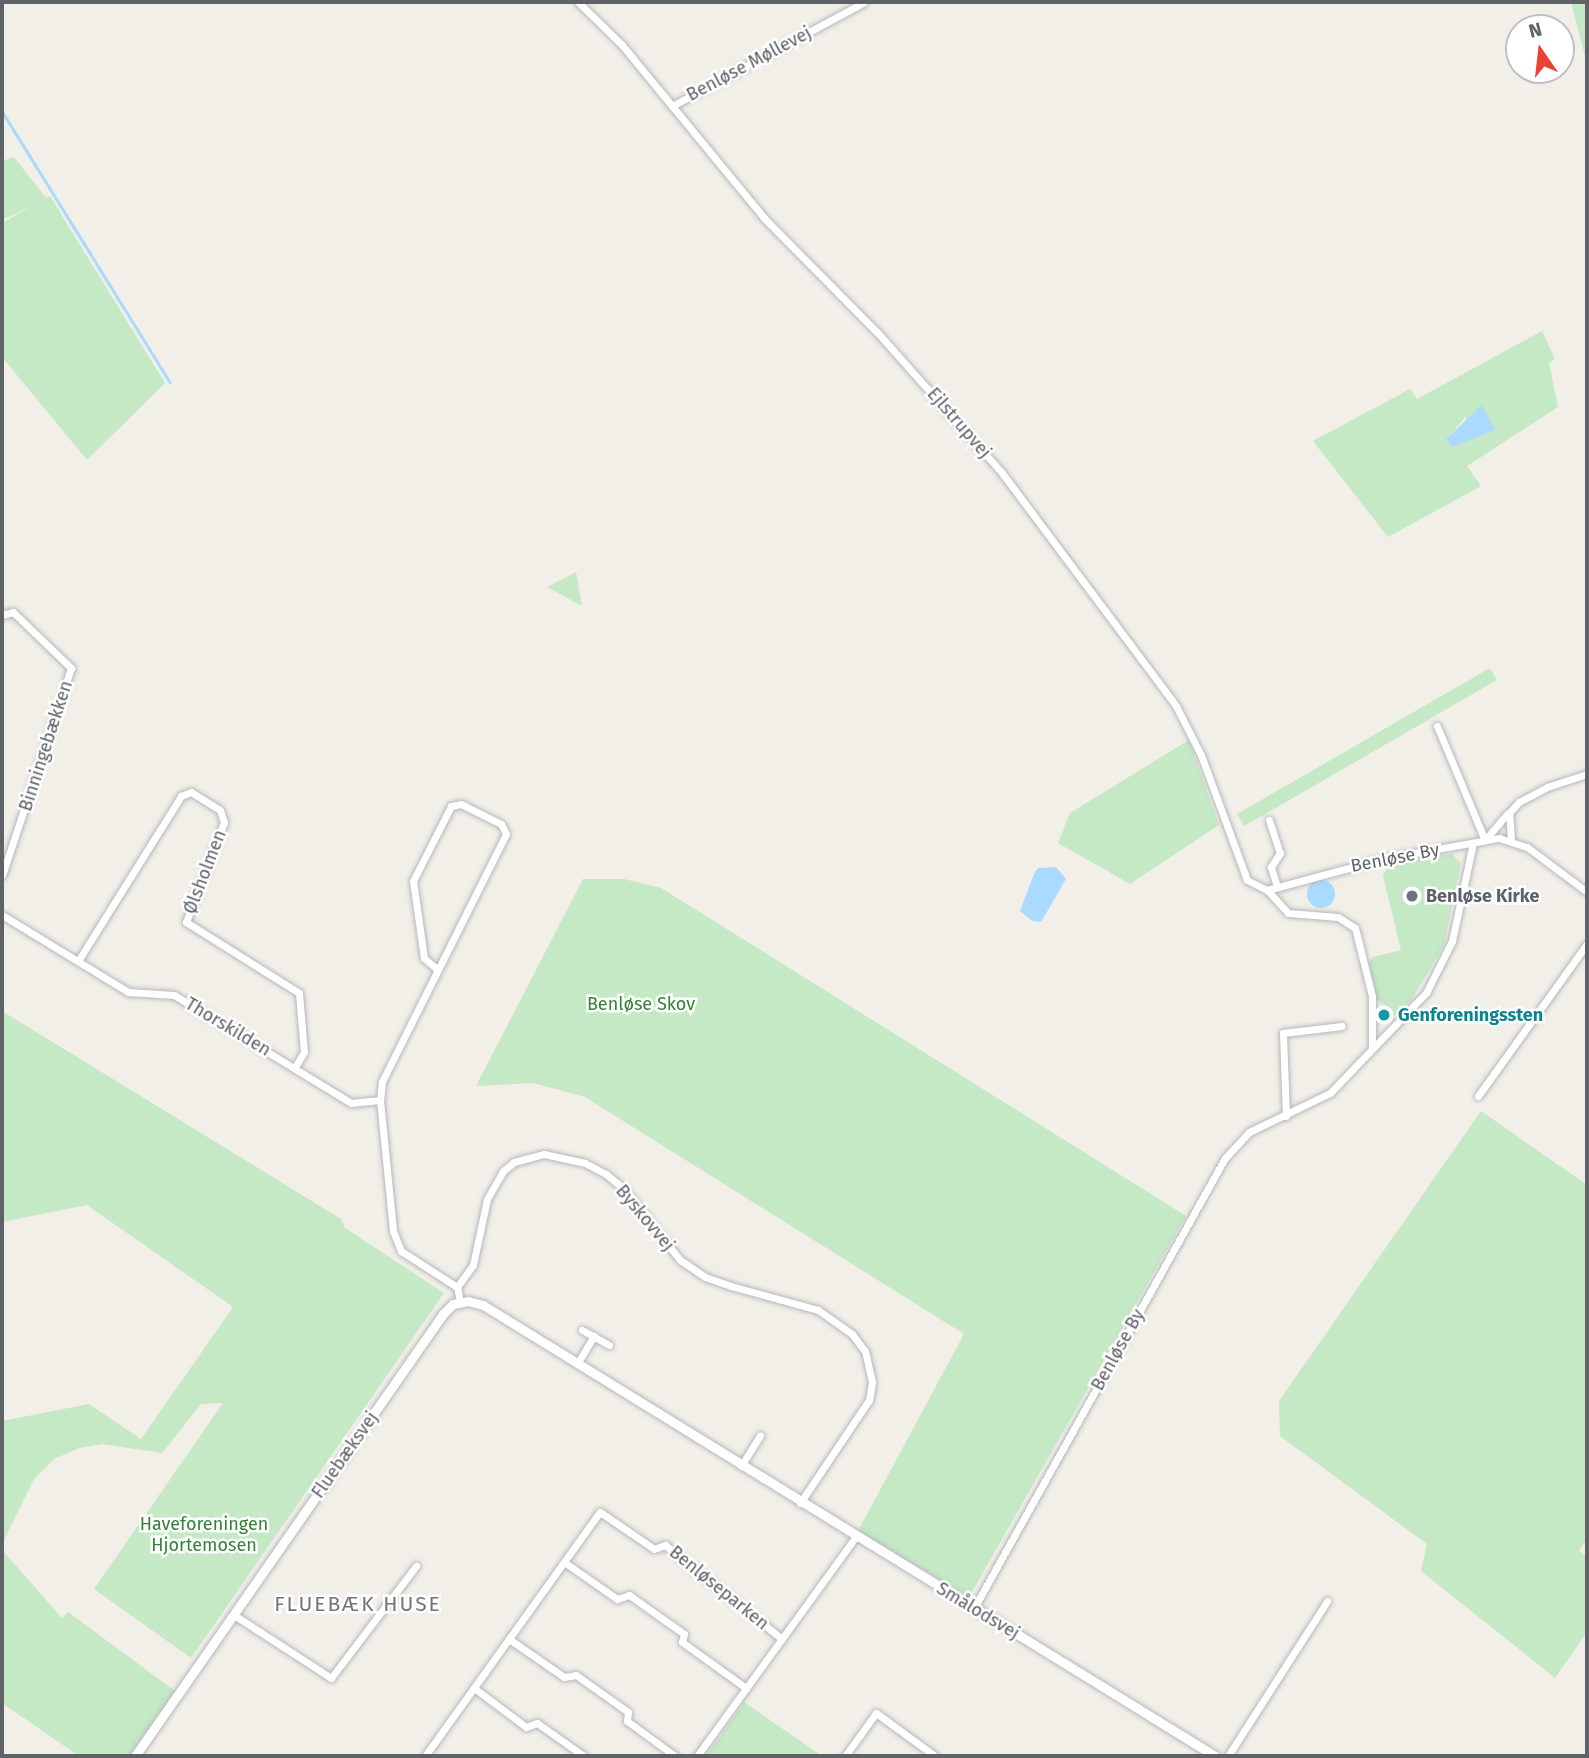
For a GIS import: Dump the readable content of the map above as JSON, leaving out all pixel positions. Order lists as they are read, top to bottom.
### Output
{
  "streets": {
    "street": [
      "Benløse Møllevej",
      "Ejlstrupvej",
      "Binningebækken",
      "Benløse By",
      "Ølsholmen",
      "Thorskilden",
      "Byskovvej",
      "Fluebæksvej",
      "Benløseparken",
      "Smålodsvej"
    ]
  },
  "crossings": [
    ["Benløse Møllevej", "Ejlstrupvej"],
    ["Ejlstrupvej", "Benløse By"],
    ["Benløse By", "Smålodsvej"],
    ["Ølsholmen", "Thorskilden"],
    ["Byskovvej", "Smålodsvej"],
    ["Fluebæksvej", "Smålodsvej"],
    ["Benløseparken", "Smålodsvej"]
  ],
  "districts": ["FLUEBÆK HUSE"],
  "parks": ["Benløse Skov", "Haveforeningen Hjortemosen"],
  "places": ["Benløse Kirke", "Genforeningssten"],
  "north": "top"
}
